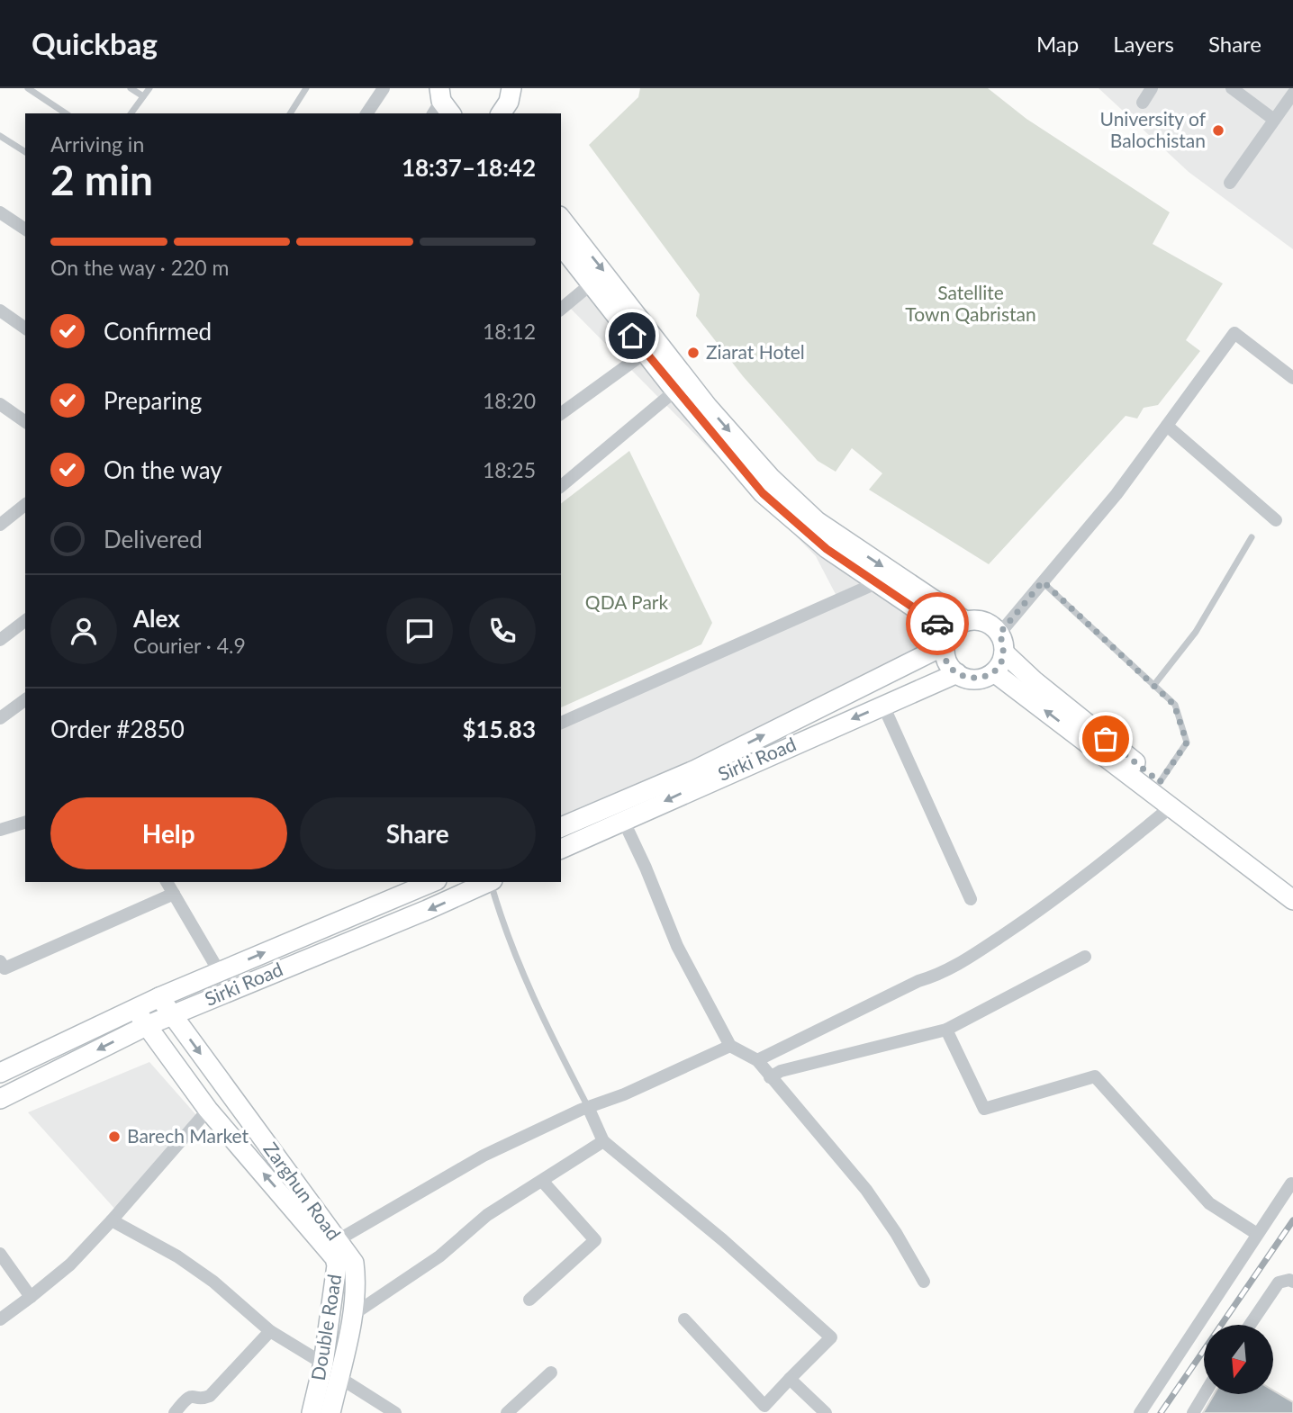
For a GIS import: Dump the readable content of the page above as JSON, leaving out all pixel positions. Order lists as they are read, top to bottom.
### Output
{
  "streets": {
    "main road": ["Sirki Road", "Zarghun Road", "Double Road"]
  },
  "crossings": [
    ["Sirki Road", "Zarghun Road"],
    ["Sirki Road", "Double Road"],
    ["Zarghun Road", "Double Road"]
  ],
  "one_way": ["Zarghun Road", "Double Road"],
  "parks": ["Satellite Town Qabristan", "QDA Park"],
  "places": ["University of Balochistan", "Ziarat Hotel", "Barech Market"],
  "north": "bottom",
  "page": {
    "header": "Quickbag",
    "nav": ["Map", "Layers", "Share"],
    "heading": ["2 min", "Arriving in", "18:37–18:42"],
    "panel": [
      "Alex",
      "Courier · 4.9",
      "Order #2850",
      "$15.83"
    ],
    "bar": "On the way · 220 m",
    "list": [
      ["Confirmed", "18:12"],
      ["Preparing", "18:20"],
      ["On the way", "18:25"],
      "Delivered"
    ],
    "buttons": ["Help", "Share"]
  }
}
